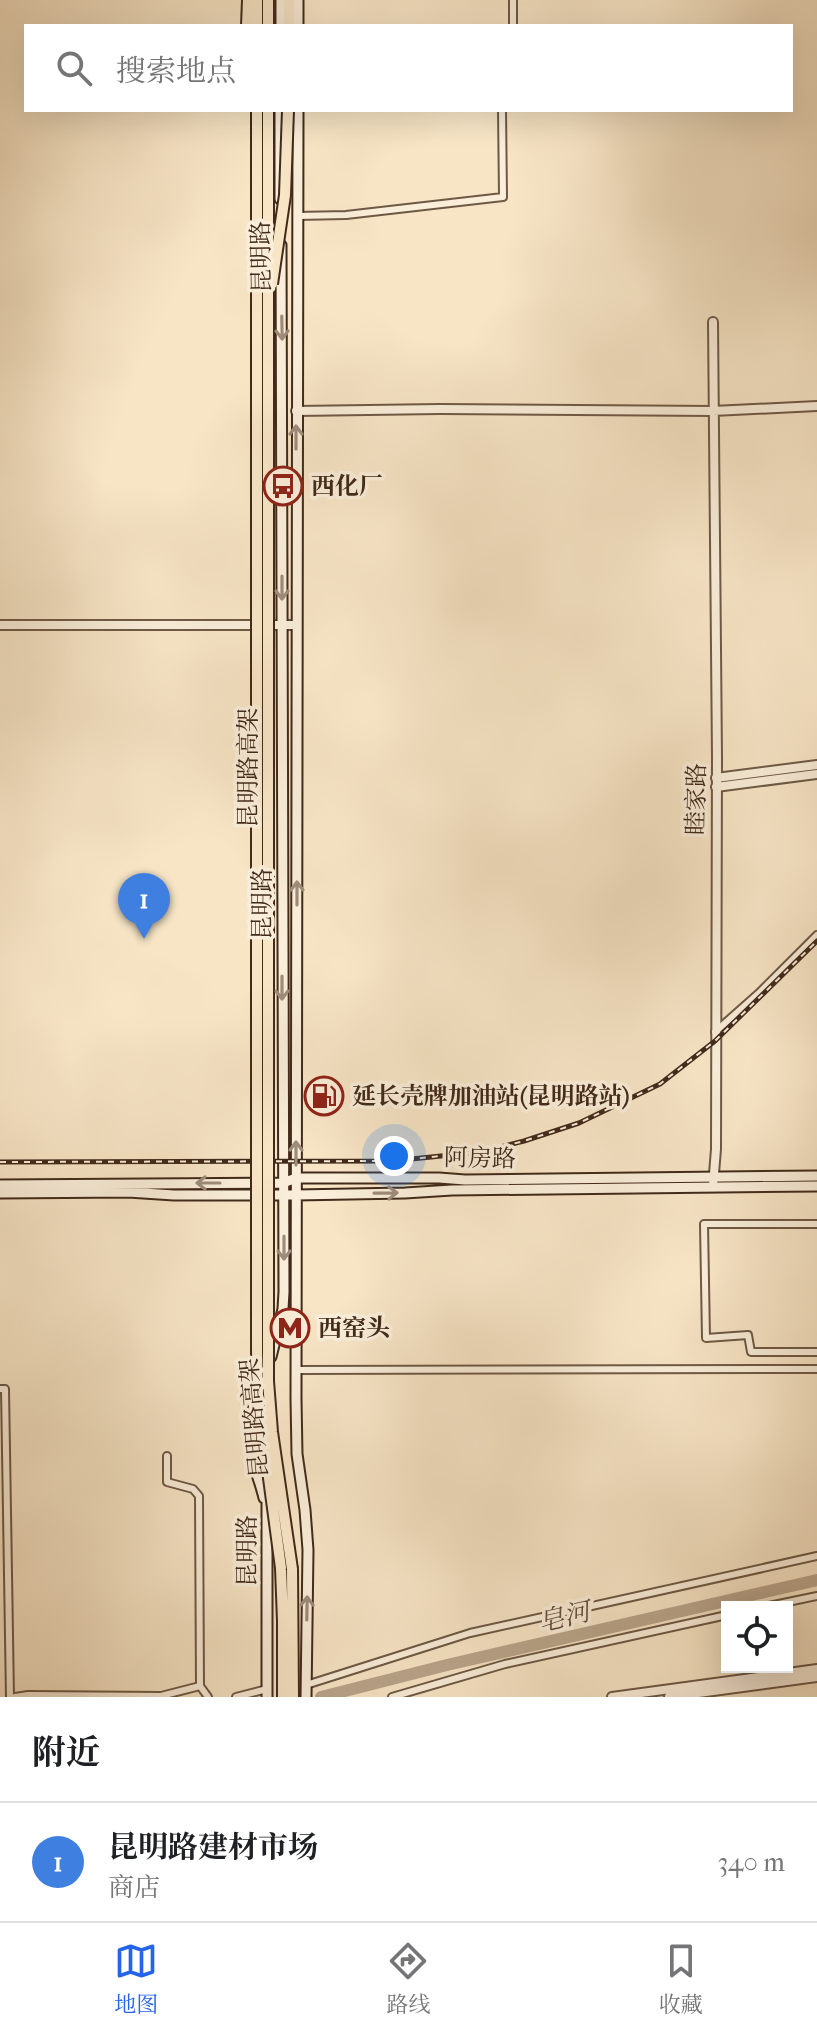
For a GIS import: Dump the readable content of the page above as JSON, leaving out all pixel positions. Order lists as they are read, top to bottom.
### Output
{
  "streets": {
    "highway": ["昆明路", "昆明路高架"],
    "main road": ["阿房路"],
    "street": ["睦家路"]
  },
  "crossings": [
    ["昆明路", "昆明路高架"],
    ["昆明路", "阿房路"],
    ["睦家路", "阿房路"]
  ],
  "water": ["皂河"],
  "places": {
    "bus stop": ["西化厂"],
    "fuel station": ["延长壳牌加油站(昆明路站)"],
    "metro station": ["西窑头"]
  },
  "page": {
    "search": "搜索地点",
    "pins": "1",
    "heading": "附近",
    "list": [
      {
        "mark": "1",
        "name": "昆明路建材市场",
        "note": "商店",
        "value": "340 m"
      }
    ],
    "nav": ["地图", "路线", "收藏"]
  }
}
